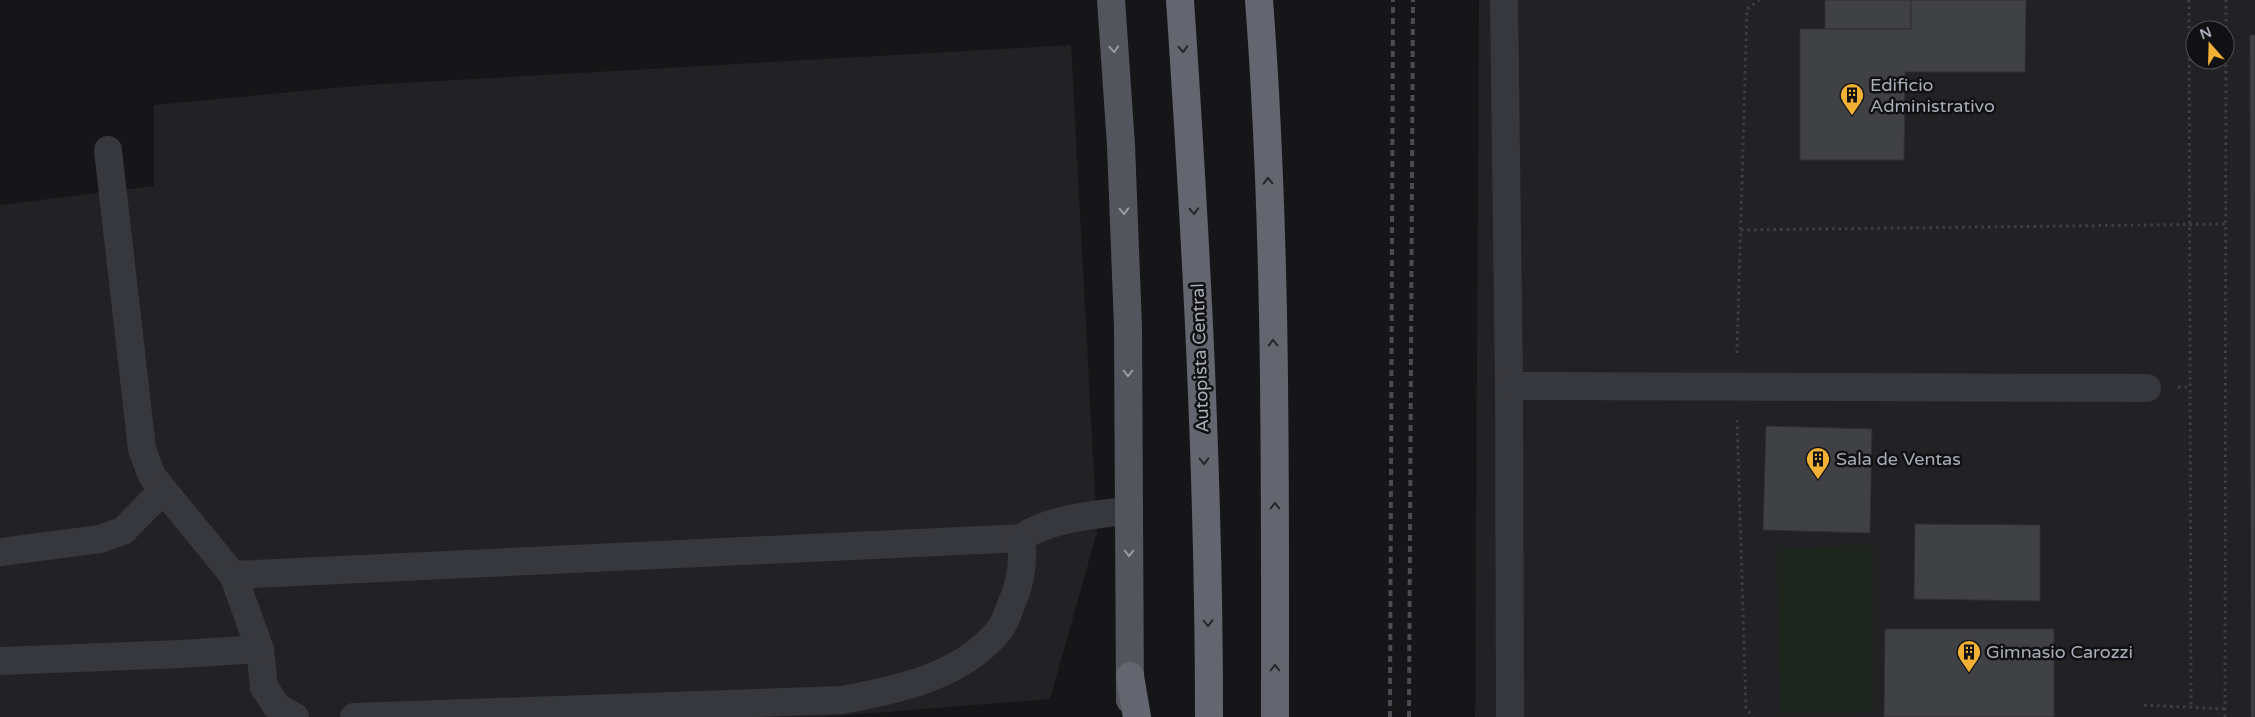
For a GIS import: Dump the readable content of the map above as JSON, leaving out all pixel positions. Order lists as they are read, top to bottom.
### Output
{
  "streets": {
    "highway": ["Autopista Central"]
  },
  "places": {
    "building": ["Edificio Administrativo", "Sala de Ventas", "Gimnasio Carozzi"]
  },
  "north": "top"
}
